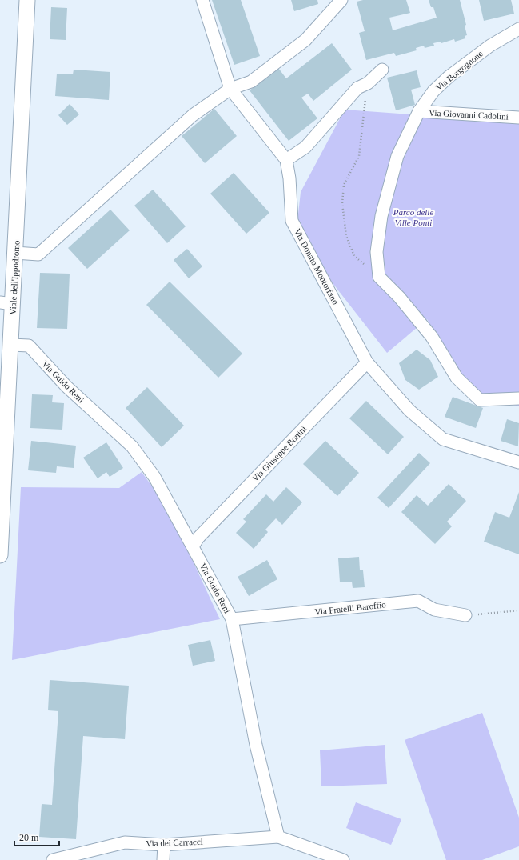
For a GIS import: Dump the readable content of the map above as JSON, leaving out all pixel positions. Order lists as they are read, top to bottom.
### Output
{
  "streets": {
    "street": [
      "Via Borgognone",
      "Via Giovanni Cadolini",
      "Via Donato Montorfano",
      "Viale dell'Ippodromo",
      "Via Guido Reni",
      "Via Giuseppe Bonini",
      "Via Fratelli Baroffio",
      "Via dei Carracci"
    ]
  },
  "crossings": [
    ["Via Borgognone", "Via Giovanni Cadolini"],
    ["Via Donato Montorfano", "Via Giuseppe Bonini"],
    ["Viale dell'Ippodromo", "Via Guido Reni"],
    ["Via Guido Reni", "Via Giuseppe Bonini"],
    ["Via Guido Reni", "Via Fratelli Baroffio"],
    ["Via Guido Reni", "Via dei Carracci"]
  ],
  "parks": ["Parco delle Ville Ponti"],
  "scale_bar": "20 m"
}
